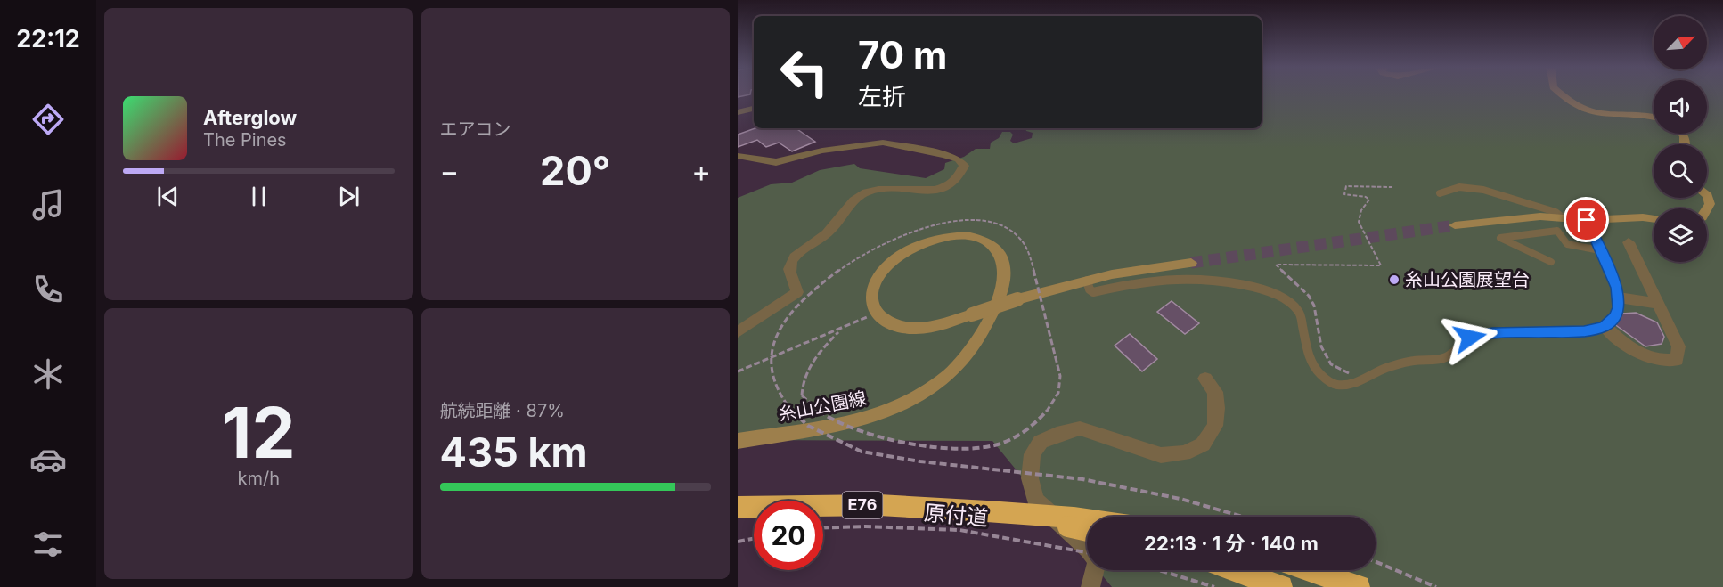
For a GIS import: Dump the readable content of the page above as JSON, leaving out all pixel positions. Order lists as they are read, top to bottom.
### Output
{
  "streets": {
    "highway": ["E76"],
    "main road": ["糸山公園線"],
    "path": ["原付道"]
  },
  "places": ["糸山公園展望台"],
  "north": "top right",
  "page": {
    "tabs": "22:12",
    "tile": [
      "エアコン",
      ["12", "km/h"],
      ["航続距離 · 87%", "435 km"]
    ],
    "turn": ["70 m", "左折"],
    "song": ["Afterglow", "The Pines"],
    "heat": ["−", "20°", "+"],
    "limit": "20",
    "trip": "22:13 · 1 分 · 140 m"
  }
}
